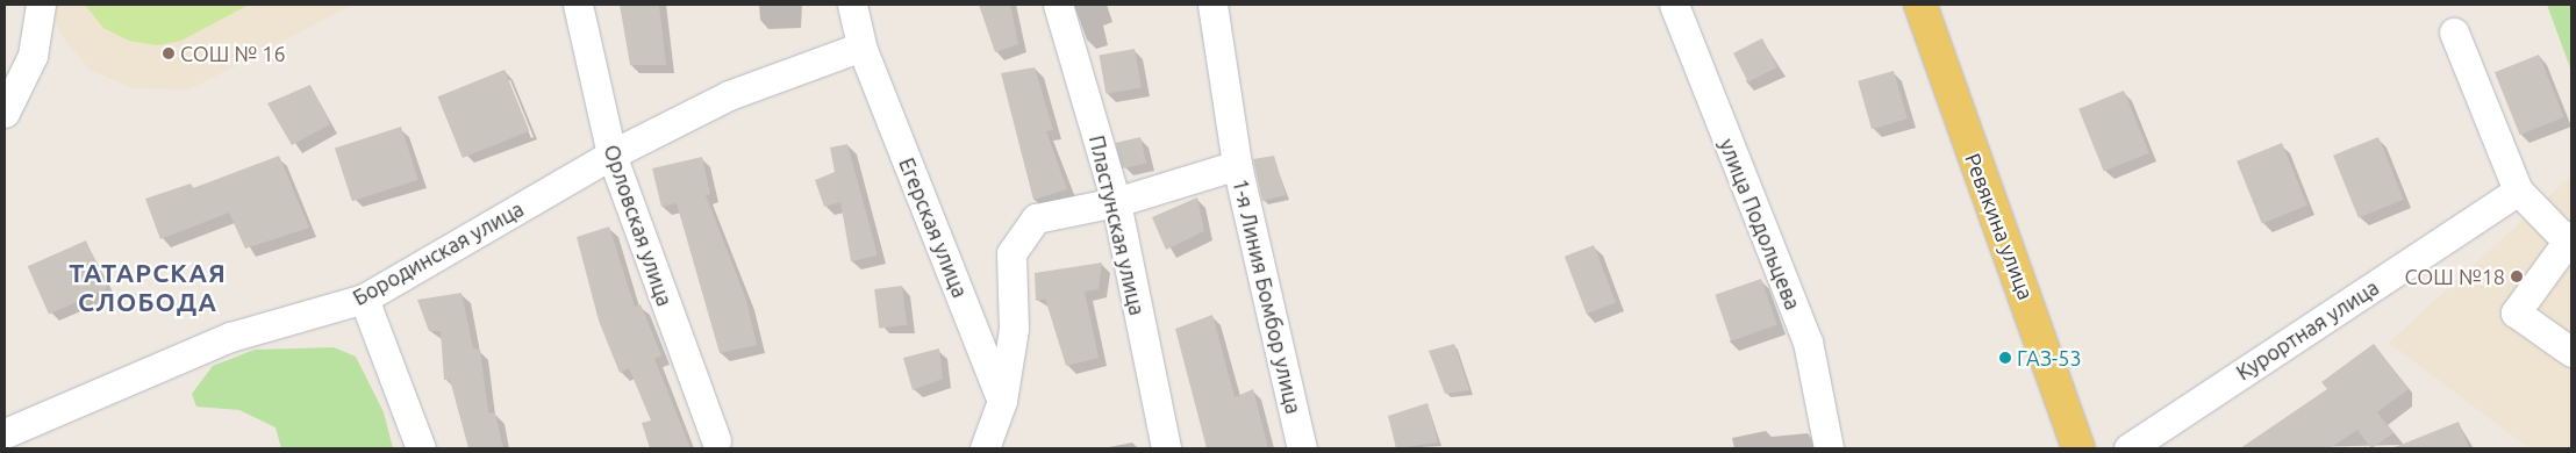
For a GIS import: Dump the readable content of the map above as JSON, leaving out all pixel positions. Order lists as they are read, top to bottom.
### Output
{
  "streets": {
    "main road": ["Ревякина улица"],
    "street": [
      "улица Подольцева",
      "Орловская улица",
      "Пластунская улица",
      "Егерская улица",
      "Бородинская улица",
      "1-я Линия Бомбор улица",
      "Курортная улица"
    ]
  },
  "crossings": [
    ["Орловская улица", "Бородинская улица"],
    ["Пластунская улица", "1-я Линия Бомбор улица"],
    ["Егерская улица", "Бородинская улица"],
    ["Егерская улица", "1-я Линия Бомбор улица"]
  ],
  "districts": ["ТАТАРСКАЯ СЛОБОДА"],
  "places": ["СОШ № 16", "СОШ №18", "ГАЗ-53"]
}
